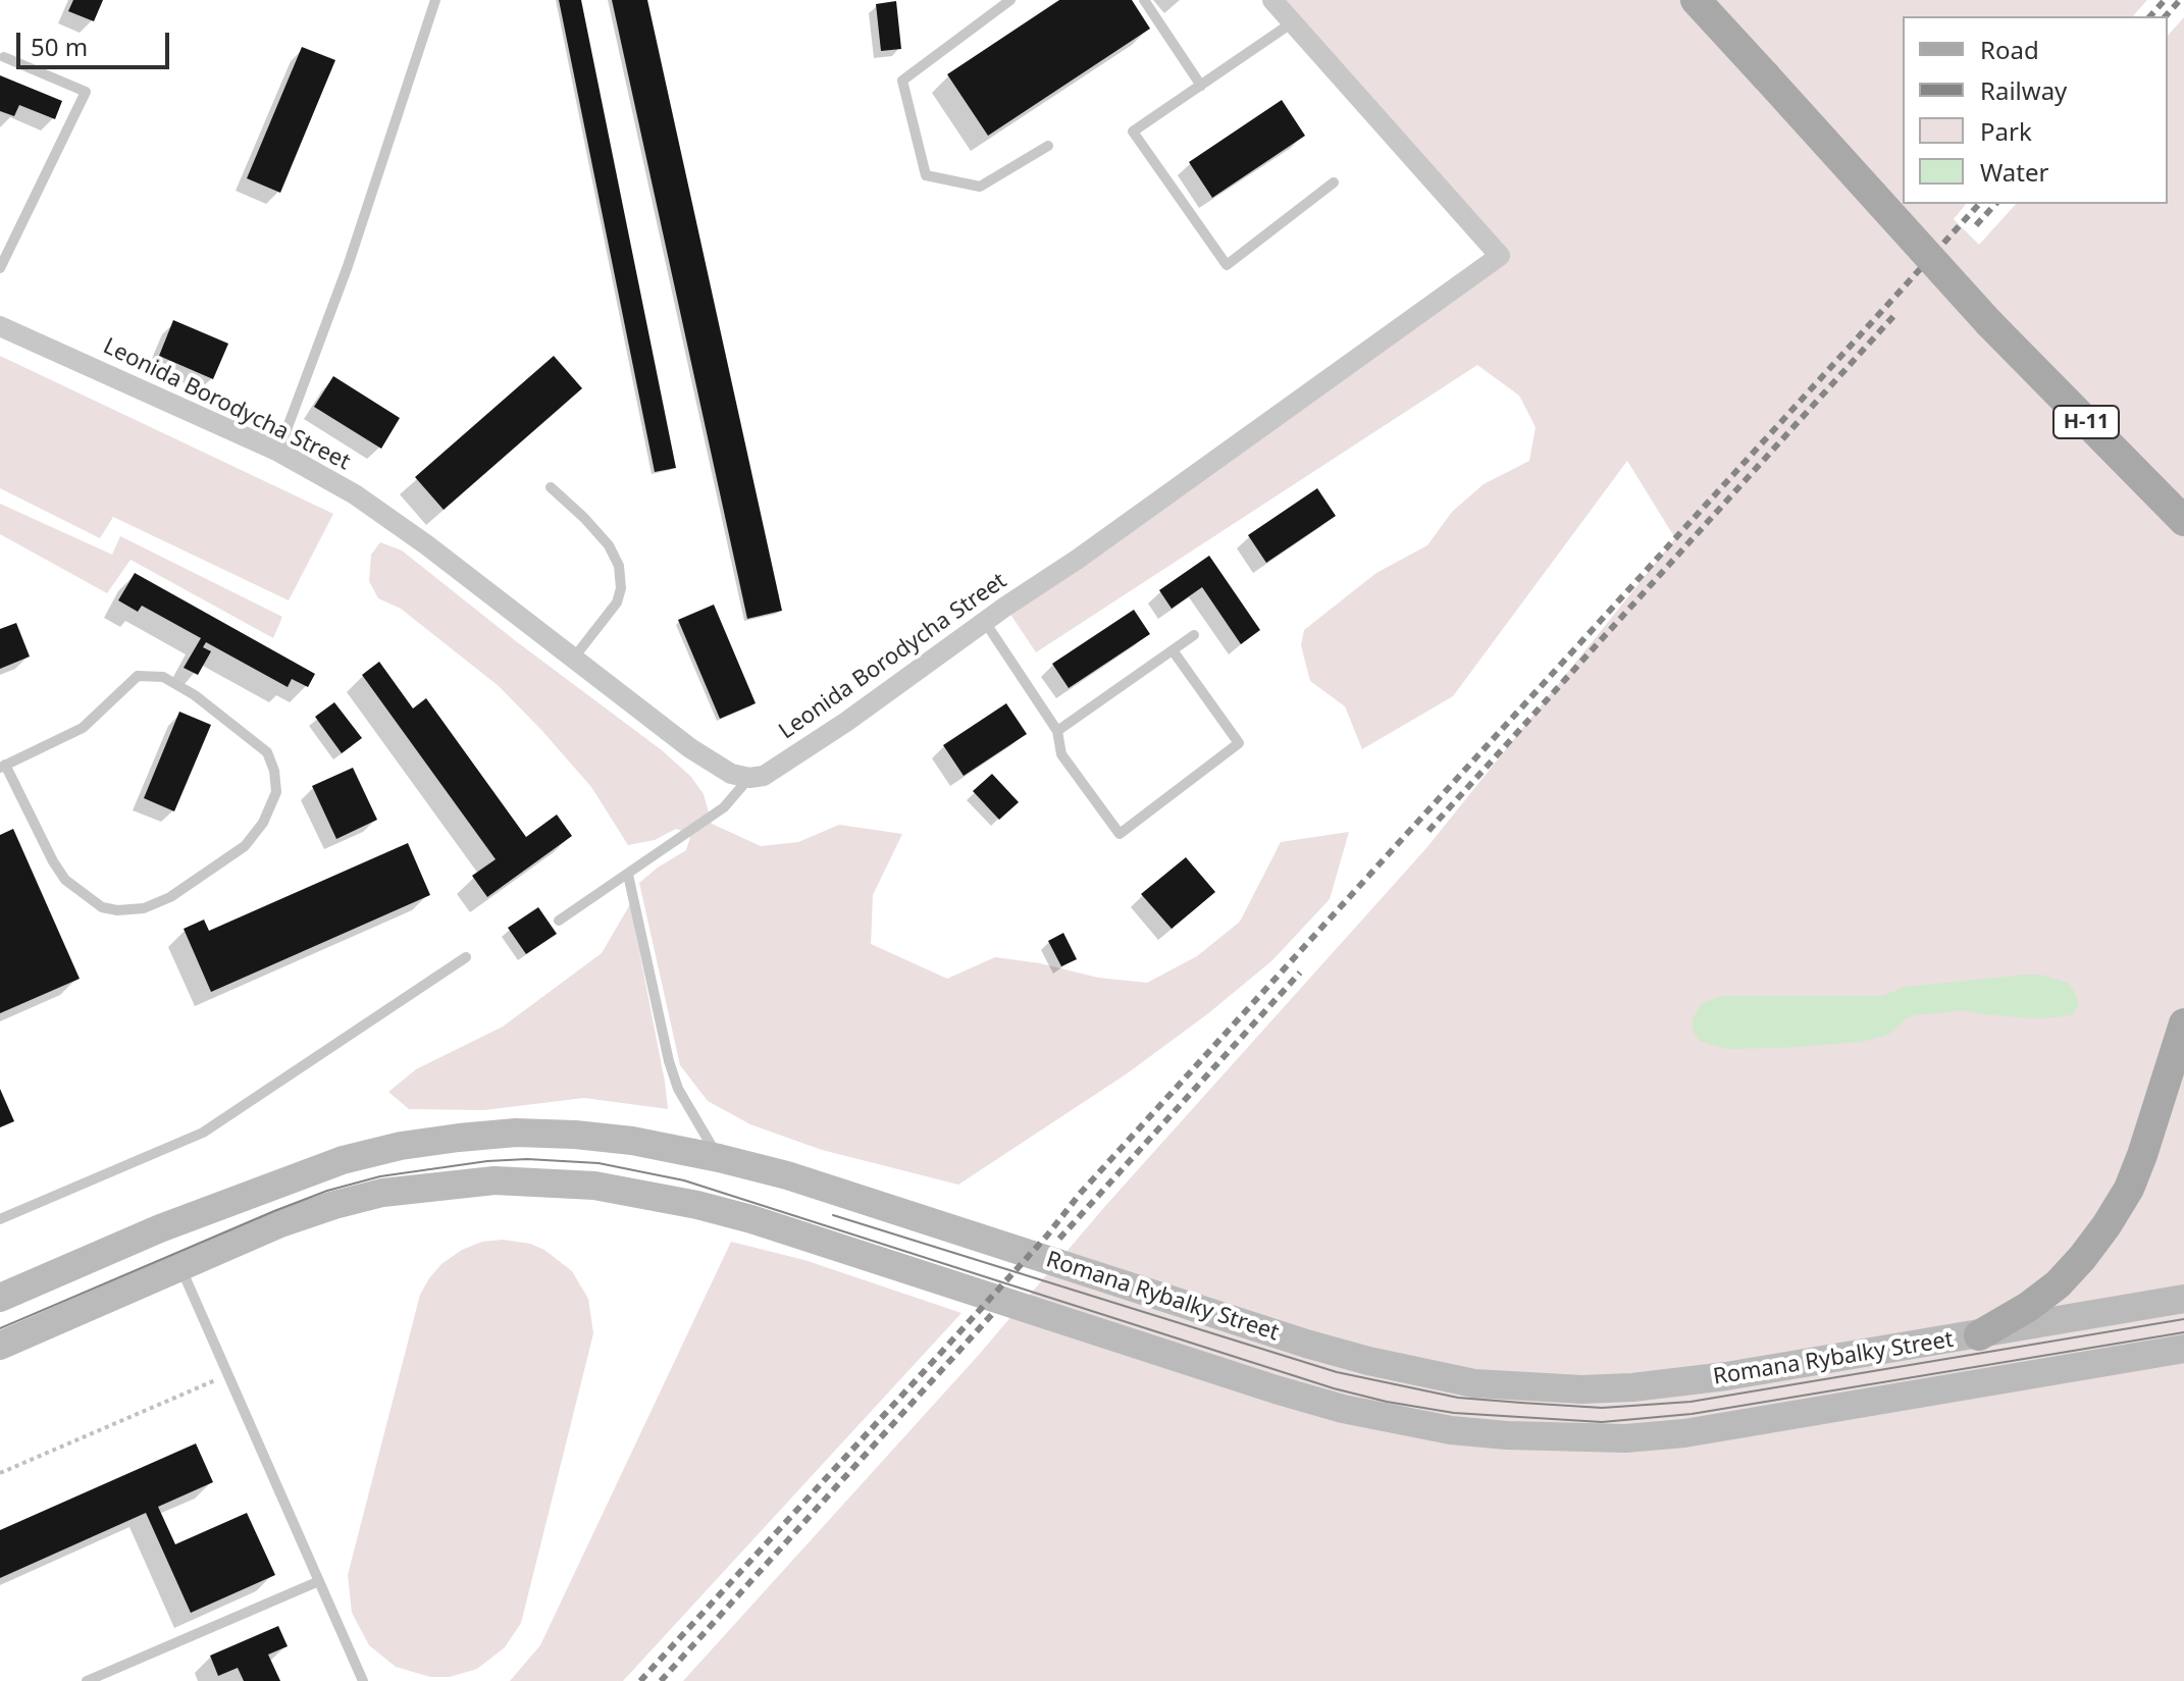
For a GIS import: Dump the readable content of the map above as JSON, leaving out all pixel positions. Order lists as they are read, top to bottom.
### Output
{
  "streets": {
    "main road": ["Н-11", "Romana Rybalky Street"],
    "street": ["Leonida Borodycha Street"]
  },
  "legend": [
    "Road",
    "Railway",
    "Park",
    "Water"
  ],
  "scale_bar": "50 m"
}
